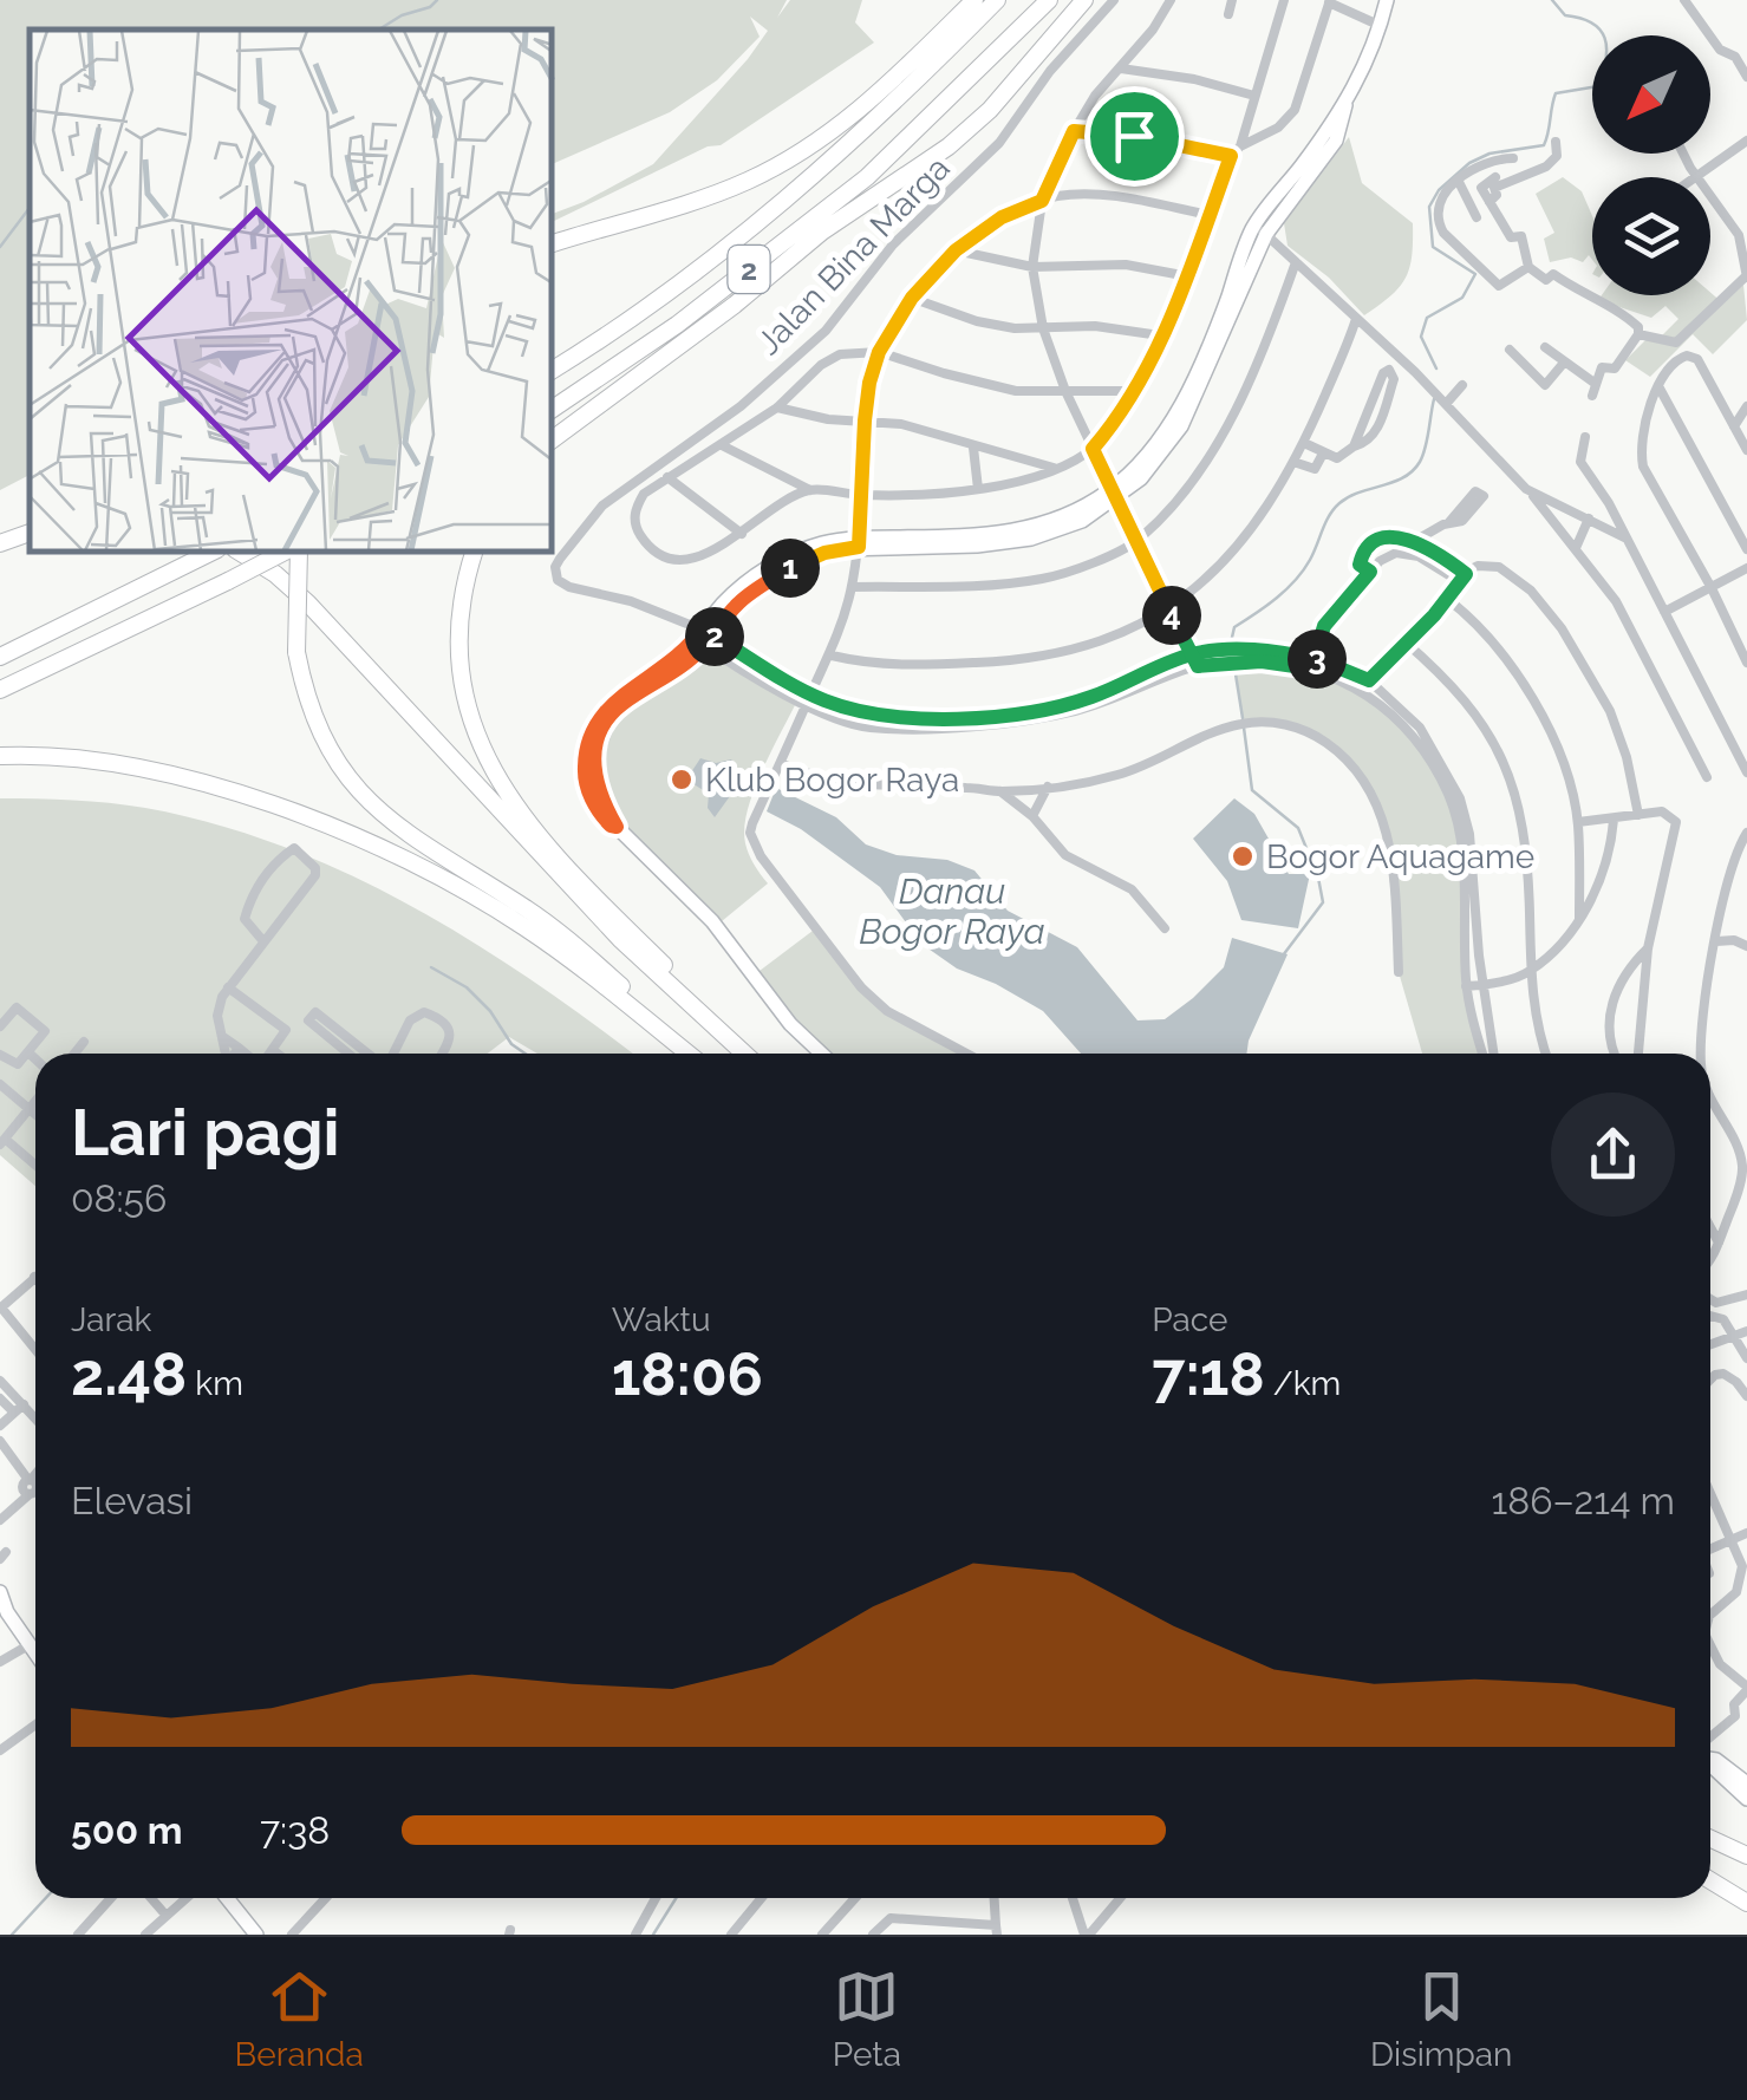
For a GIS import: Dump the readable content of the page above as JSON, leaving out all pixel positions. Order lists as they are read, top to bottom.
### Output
{
  "streets": {
    "highway": ["2"],
    "street": ["Jalan Bina Marga"]
  },
  "water": ["Danau Bogor Raya"],
  "places": ["Klub Bogor Raya", "Bogor Aquagame"],
  "north": "bottom left",
  "page": {
    "pins": [
      "1",
      "4",
      "2",
      "3"
    ],
    "heading": ["Lari pagi", "08:56"],
    "stats": [
      ["Jarak", "2.48 km"],
      ["Waktu", "18:06"],
      ["Pace", "7:18 /km"]
    ],
    "chart": ["Elevasi", "186–214 m"],
    "list": [
      {
        "name": "500 m",
        "note": "7:38"
      }
    ],
    "tabs": ["Beranda", "Peta", "Disimpan"]
  }
}
